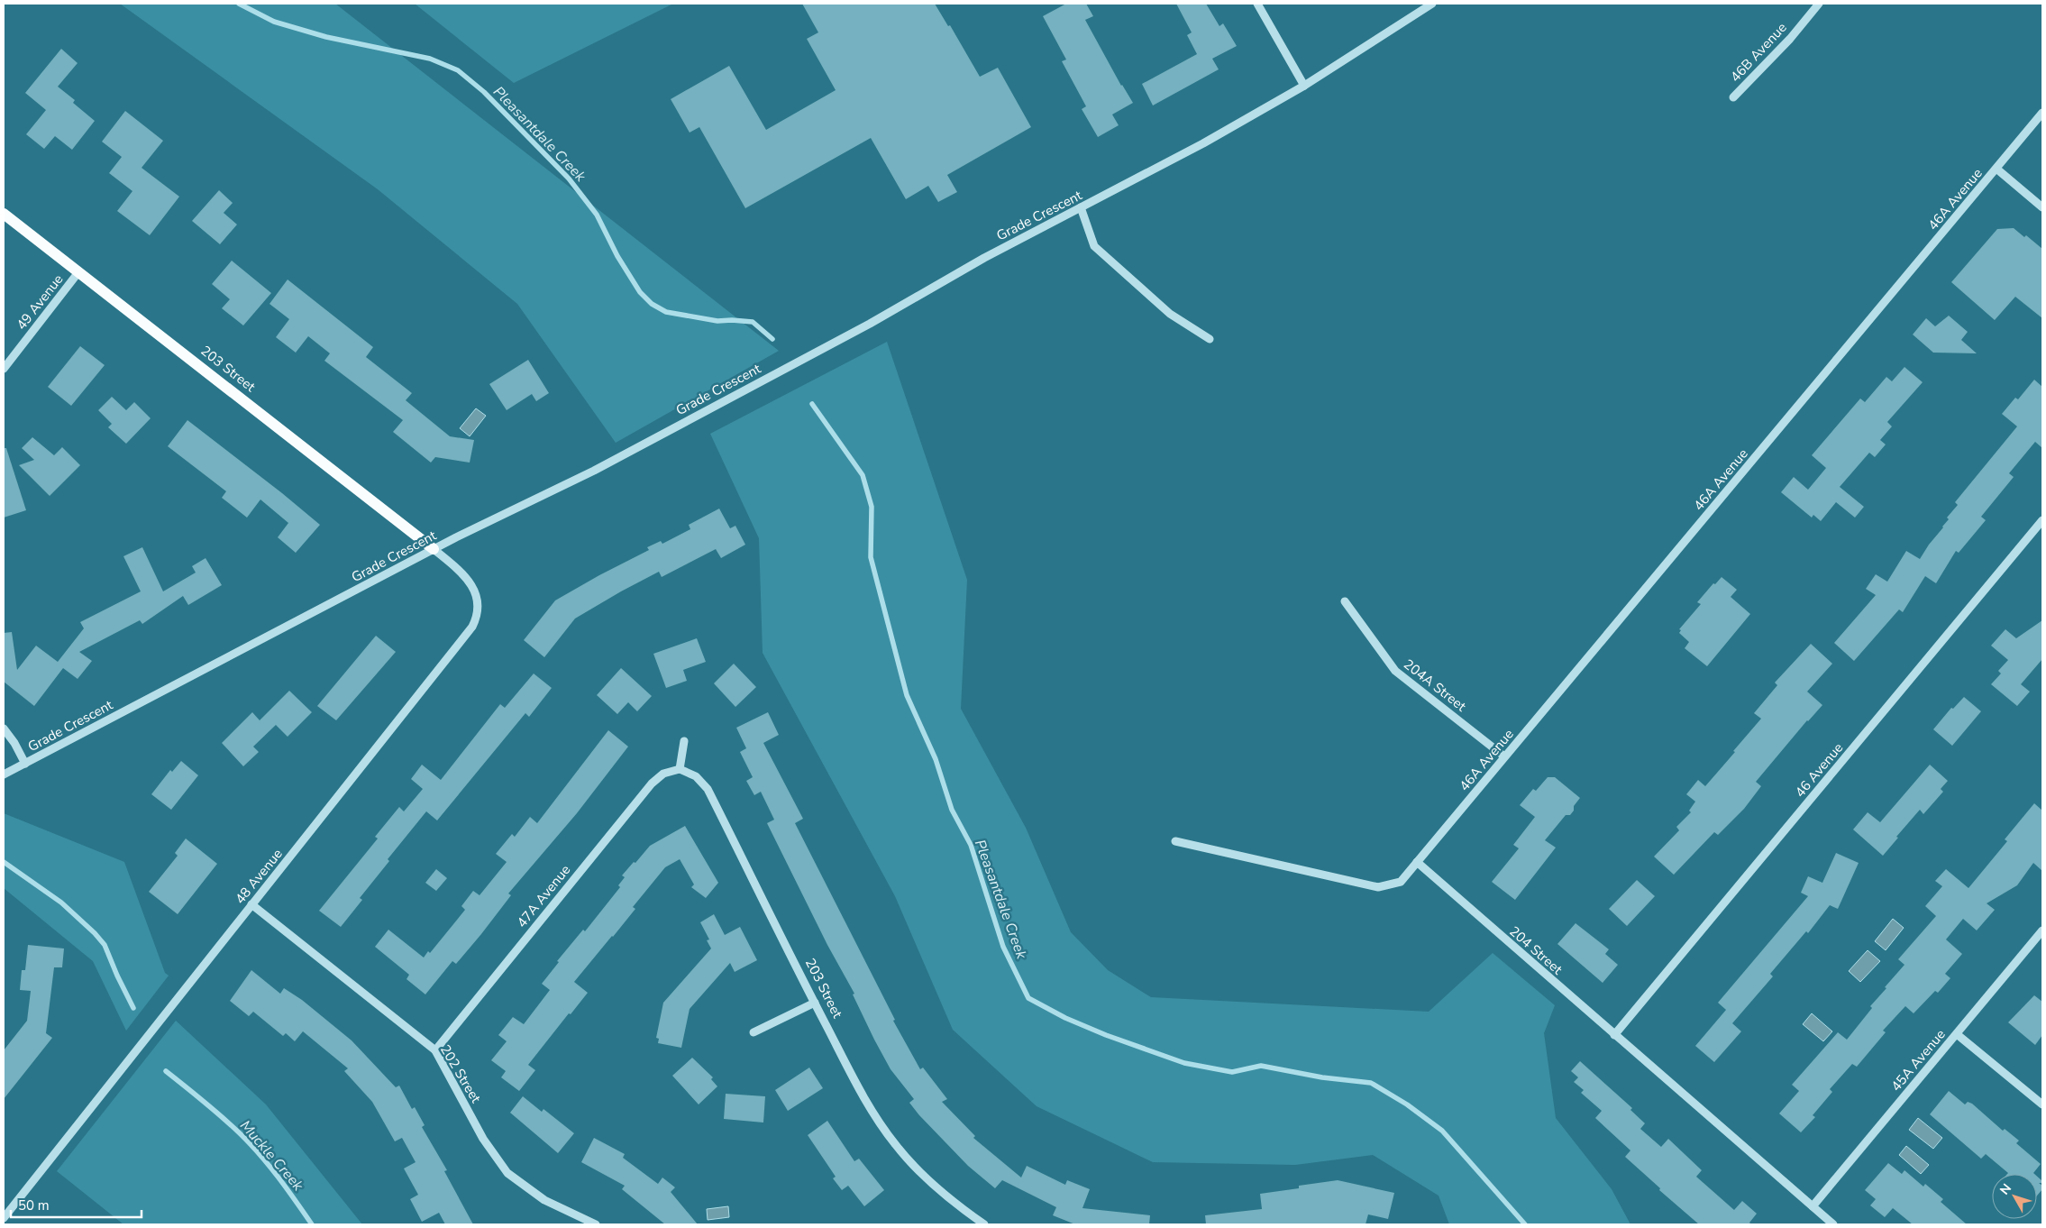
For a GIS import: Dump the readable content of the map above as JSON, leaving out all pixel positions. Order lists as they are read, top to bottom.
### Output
{
  "streets": {
    "main road": ["203 Street"],
    "street": [
      "46B Avenue",
      "46A Avenue",
      "Grade Crescent",
      "49 Avenue",
      "204A Street",
      "46 Avenue",
      "48 Avenue",
      "47A Avenue",
      "204 Street",
      "45A Avenue",
      "202 Street"
    ]
  },
  "crossings": [
    ["46A Avenue", "204A Street"],
    ["46A Avenue", "204 Street"],
    ["Grade Crescent", "203 Street"],
    ["Grade Crescent", "48 Avenue"],
    ["49 Avenue", "203 Street"],
    ["203 Street", "48 Avenue"],
    ["203 Street", "47A Avenue"],
    ["46 Avenue", "204 Street"],
    ["48 Avenue", "202 Street"],
    ["47A Avenue", "202 Street"],
    ["204 Street", "45A Avenue"]
  ],
  "water": ["Pleasantdale Creek", "Muckle Creek"],
  "scale_bar": "50 m",
  "north": "top left"
}
